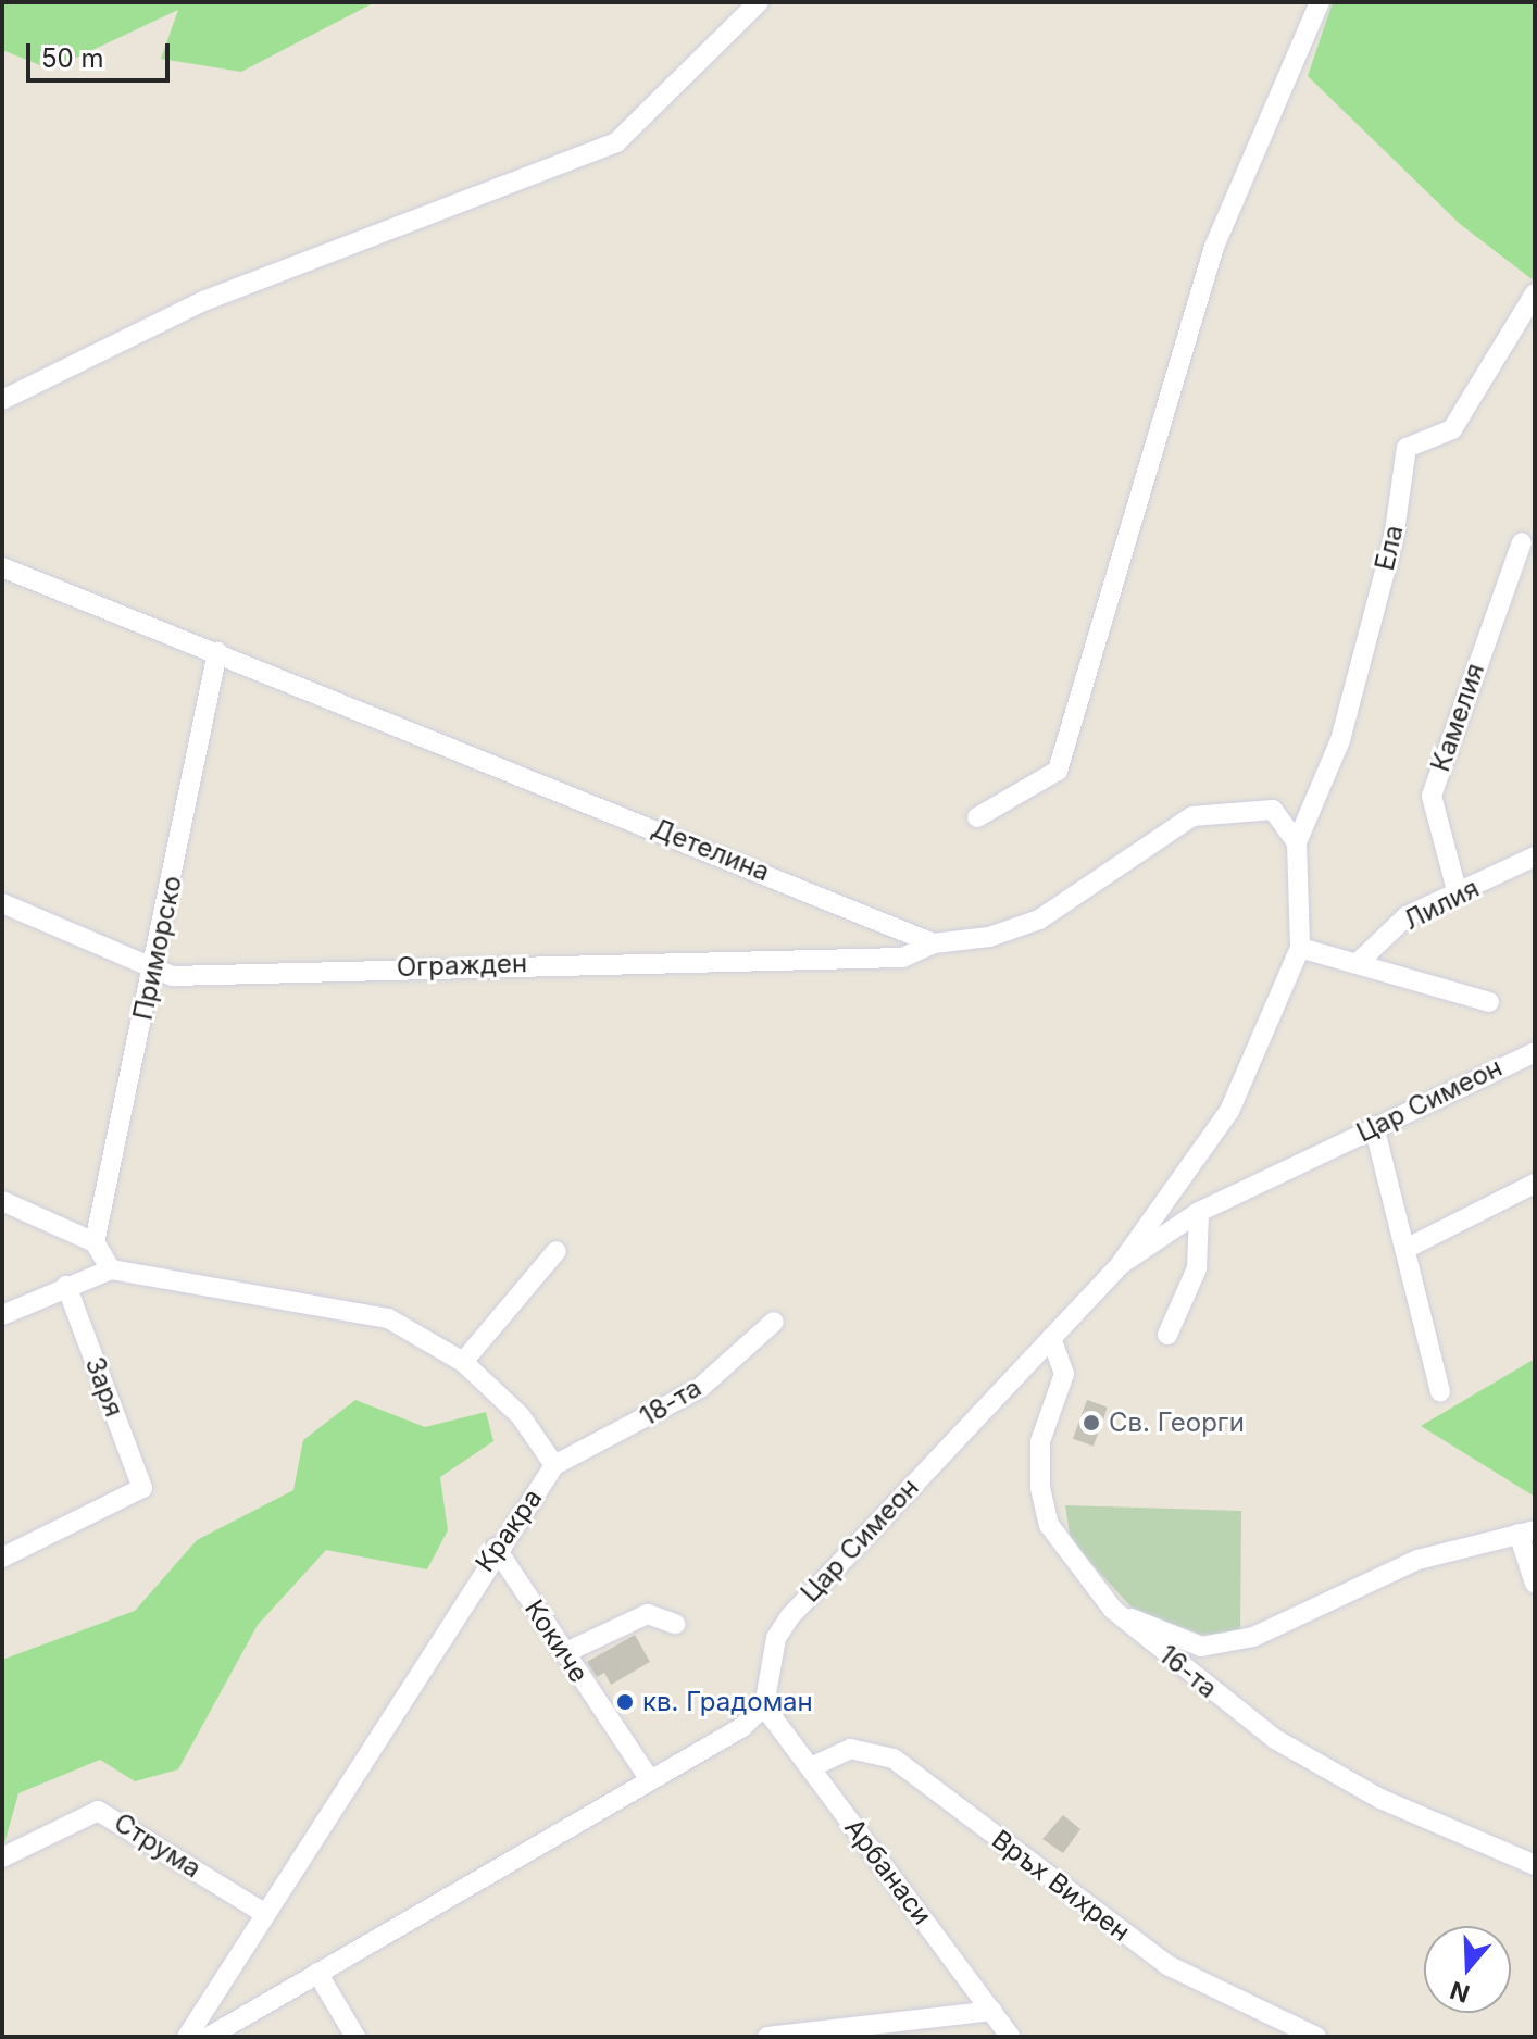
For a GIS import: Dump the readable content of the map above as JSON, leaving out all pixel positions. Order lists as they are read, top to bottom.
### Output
{
  "streets": {
    "street": [
      "Ела",
      "Камелия",
      "Детелина",
      "Лилия",
      "Приморско",
      "Огражден",
      "Цар Симеон",
      "Заря",
      "18-та",
      "Кракра",
      "Кокиче",
      "16-та",
      "Струма",
      "Арбанаси",
      "Връх Вихрен"
    ]
  },
  "crossings": [
    ["Ела", "Детелина"],
    ["Камелия", "Лилия"],
    ["Детелина", "Приморско"],
    ["Детелина", "Огражден"],
    ["Приморско", "Огражден"],
    ["Цар Симеон", "16-та"],
    ["Цар Симеон", "Арбанаси"],
    ["18-та", "Кракра"],
    ["Кракра", "Кокиче"],
    ["Кракра", "Струма"],
    ["Арбанаси", "Връх Вихрен"]
  ],
  "places": ["Св. Георги", "кв. Градоман"],
  "scale_bar": "50 m",
  "north": "bottom"
}
